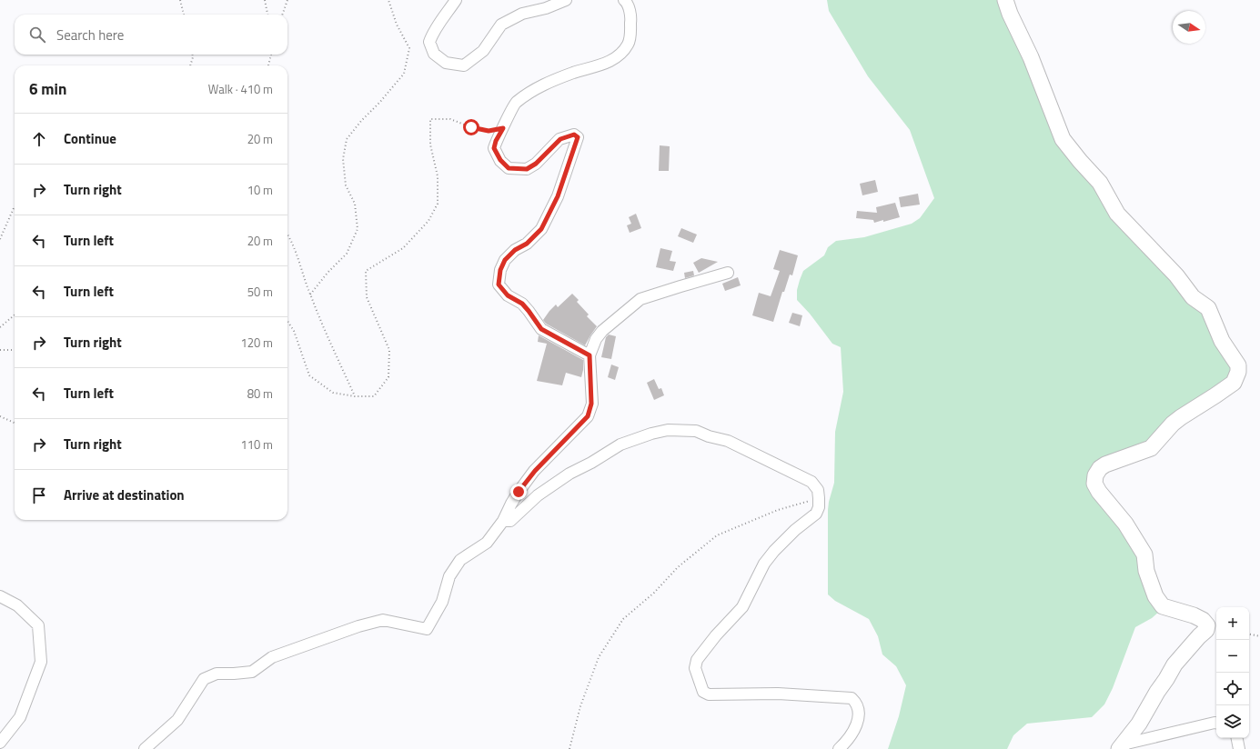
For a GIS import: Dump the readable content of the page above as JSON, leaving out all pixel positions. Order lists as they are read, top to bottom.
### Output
{
  "north": "right",
  "page": {
    "search": "Search here",
    "heading": ["6 min", "Walk · 410 m"],
    "list": [
      ["Continue", "20 m"],
      ["Turn right", "10 m"],
      ["Turn left", "20 m"],
      ["Turn left", "50 m"],
      ["Turn right", "120 m"],
      ["Turn left", "80 m"],
      ["Turn right", "110 m"],
      "Arrive at destination"
    ],
    "map_buttons": ["+", "−"]
  }
}
